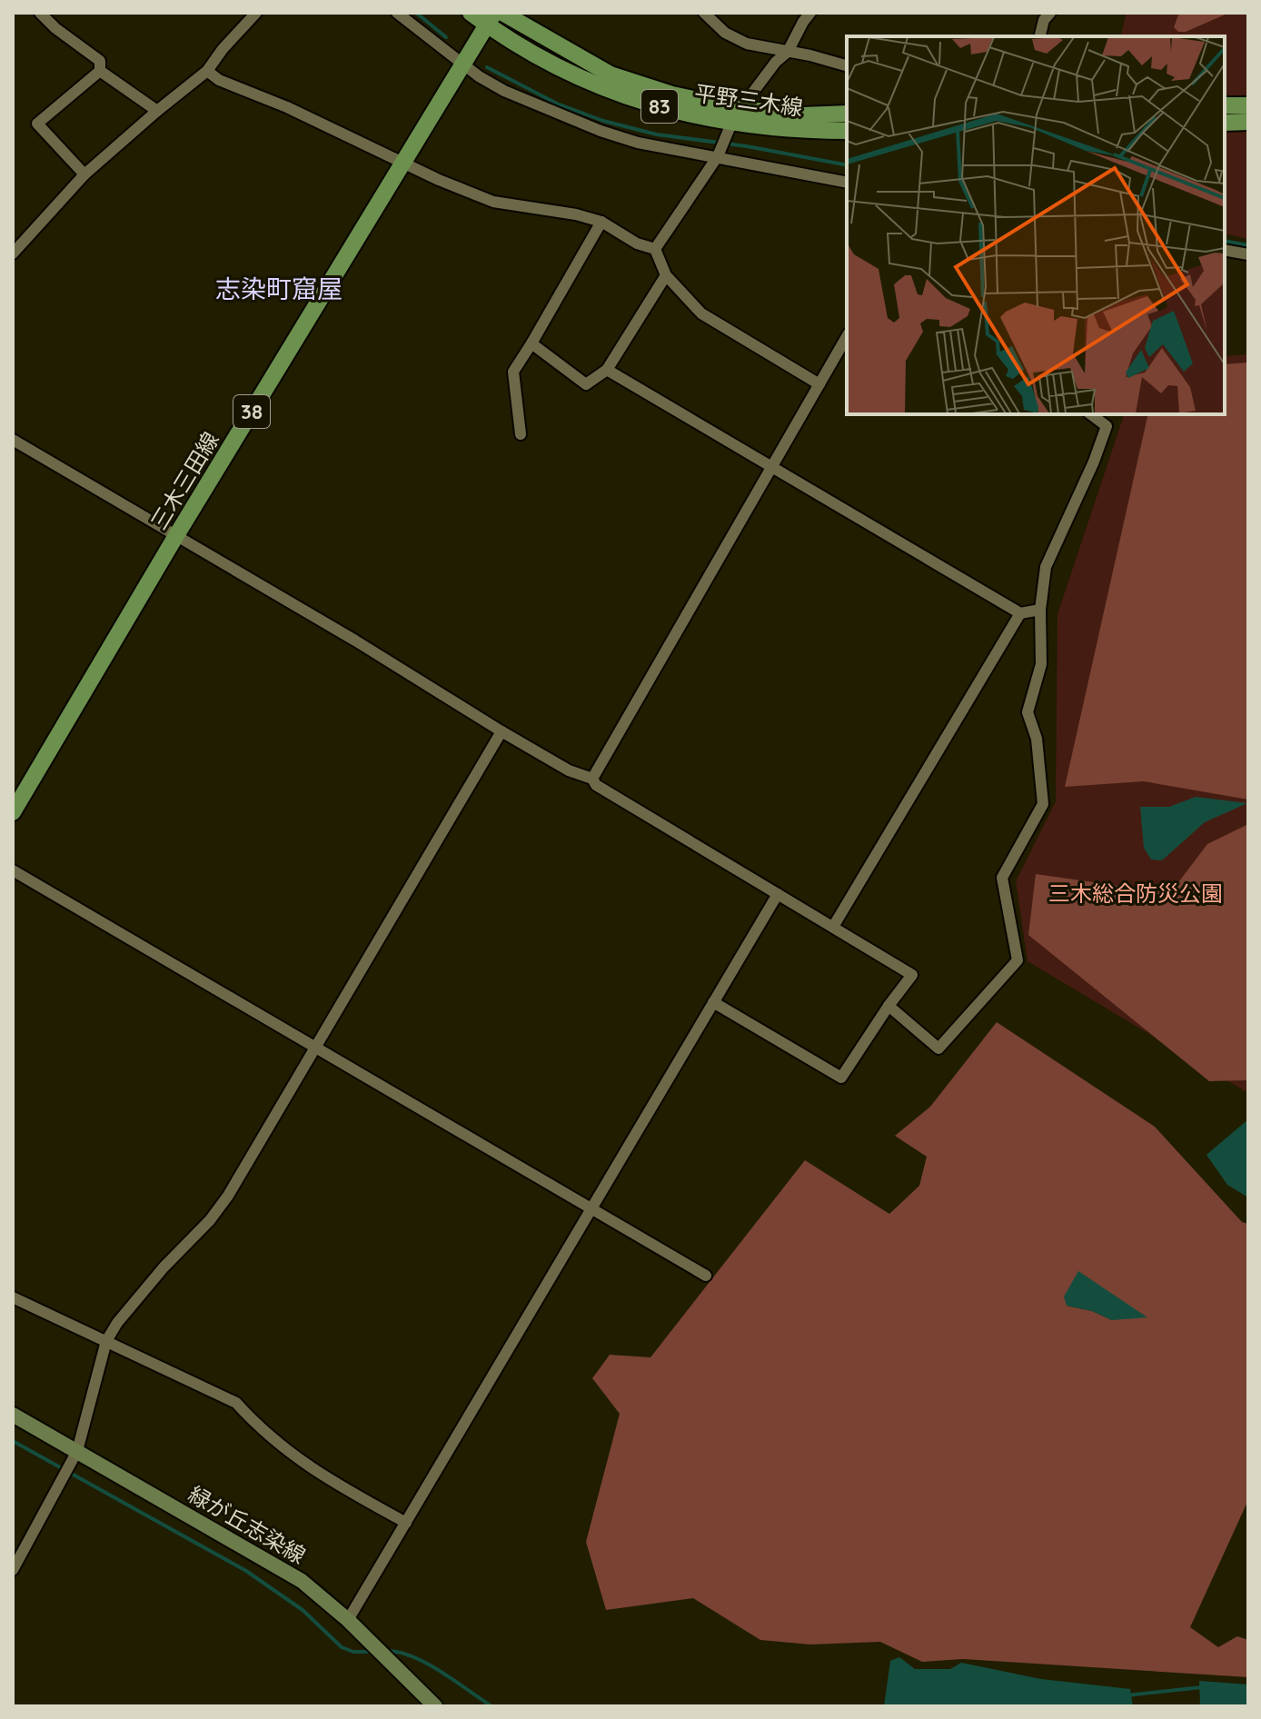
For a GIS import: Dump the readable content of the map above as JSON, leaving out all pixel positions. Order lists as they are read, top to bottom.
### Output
{
  "streets": {
    "main road": [
      "平野三木線",
      "83",
      "38",
      "三木三田線"
    ],
    "street": ["緑が丘志染線"]
  },
  "crossings": [
    ["平野三木線", "三木三田線"]
  ],
  "districts": ["志染町窟屋"],
  "parks": ["三木総合防災公園"]
}
